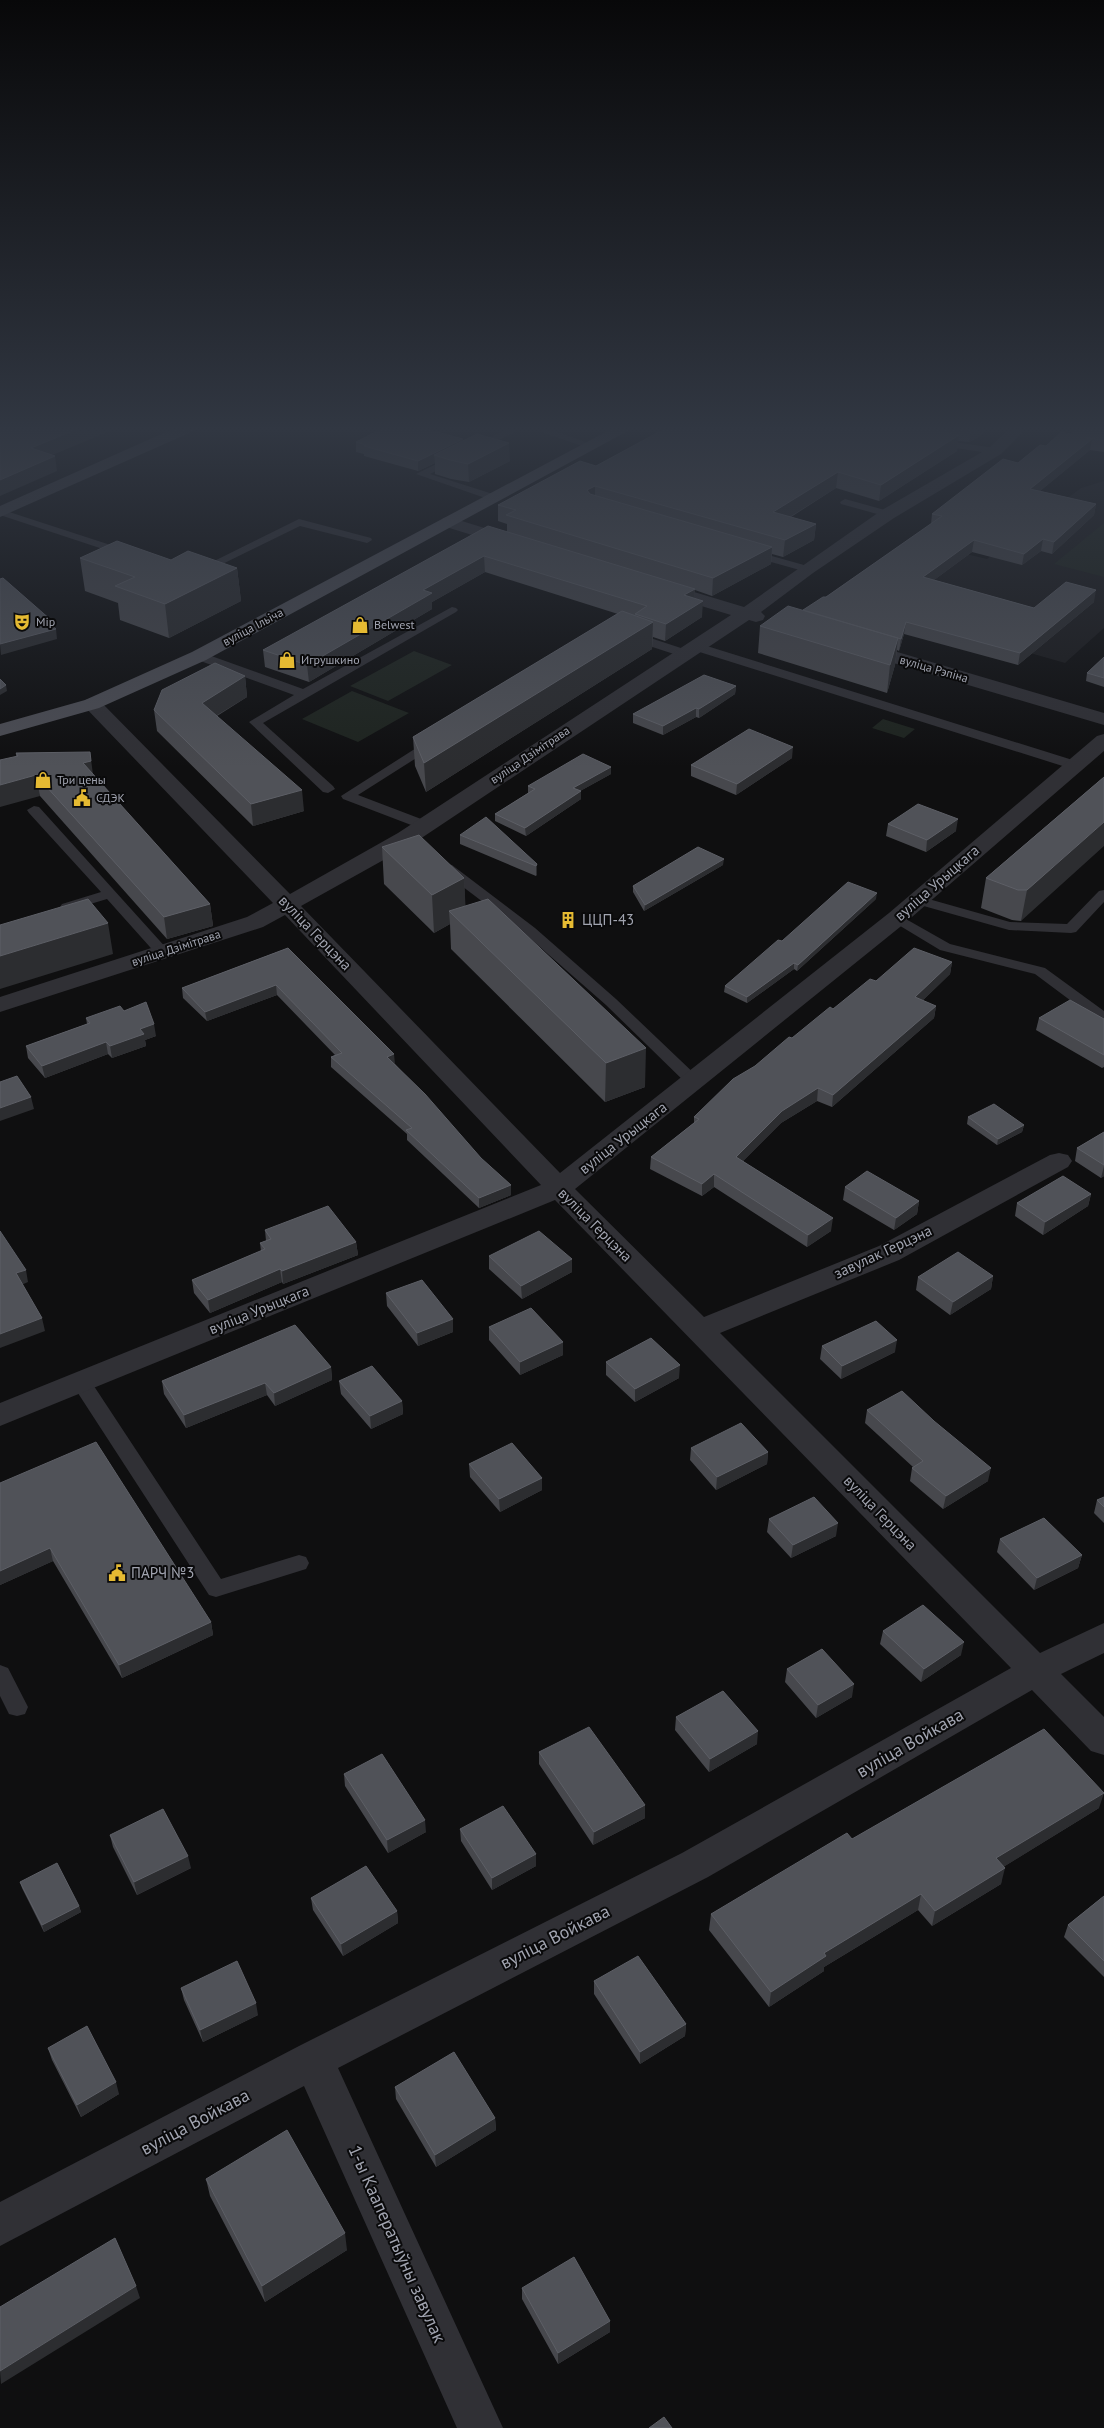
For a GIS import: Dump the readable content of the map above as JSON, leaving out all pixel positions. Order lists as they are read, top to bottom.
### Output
{
  "streets": {
    "main road": ["вуліца Ільіча"],
    "street": [
      "вуліца Рэпіна",
      "вуліца Дзімітрава",
      "вуліца Урыцкага",
      "вуліца Герцэна",
      "завулак Герцэна",
      "вуліца Войкава",
      "1-ы Кааператыўны завулак"
    ]
  },
  "crossings": [
    ["вуліца Ільіча", "вуліца Герцэна"],
    ["вуліца Дзімітрава", "вуліца Герцэна"],
    ["вуліца Урыцкага", "вуліца Герцэна"],
    ["вуліца Герцэна", "завулак Герцэна"],
    ["вуліца Герцэна", "вуліца Войкава"],
    ["вуліца Войкава", "1-ы Кааператыўны завулак"]
  ],
  "places": {
    "theatre": ["Мір"],
    "shop": ["Belwest", "Игрушкино", "Три цены"],
    "public building": ["СДЭК", "ПАРЧ №3"],
    "building": ["ЦЦП-43"]
  }
}
